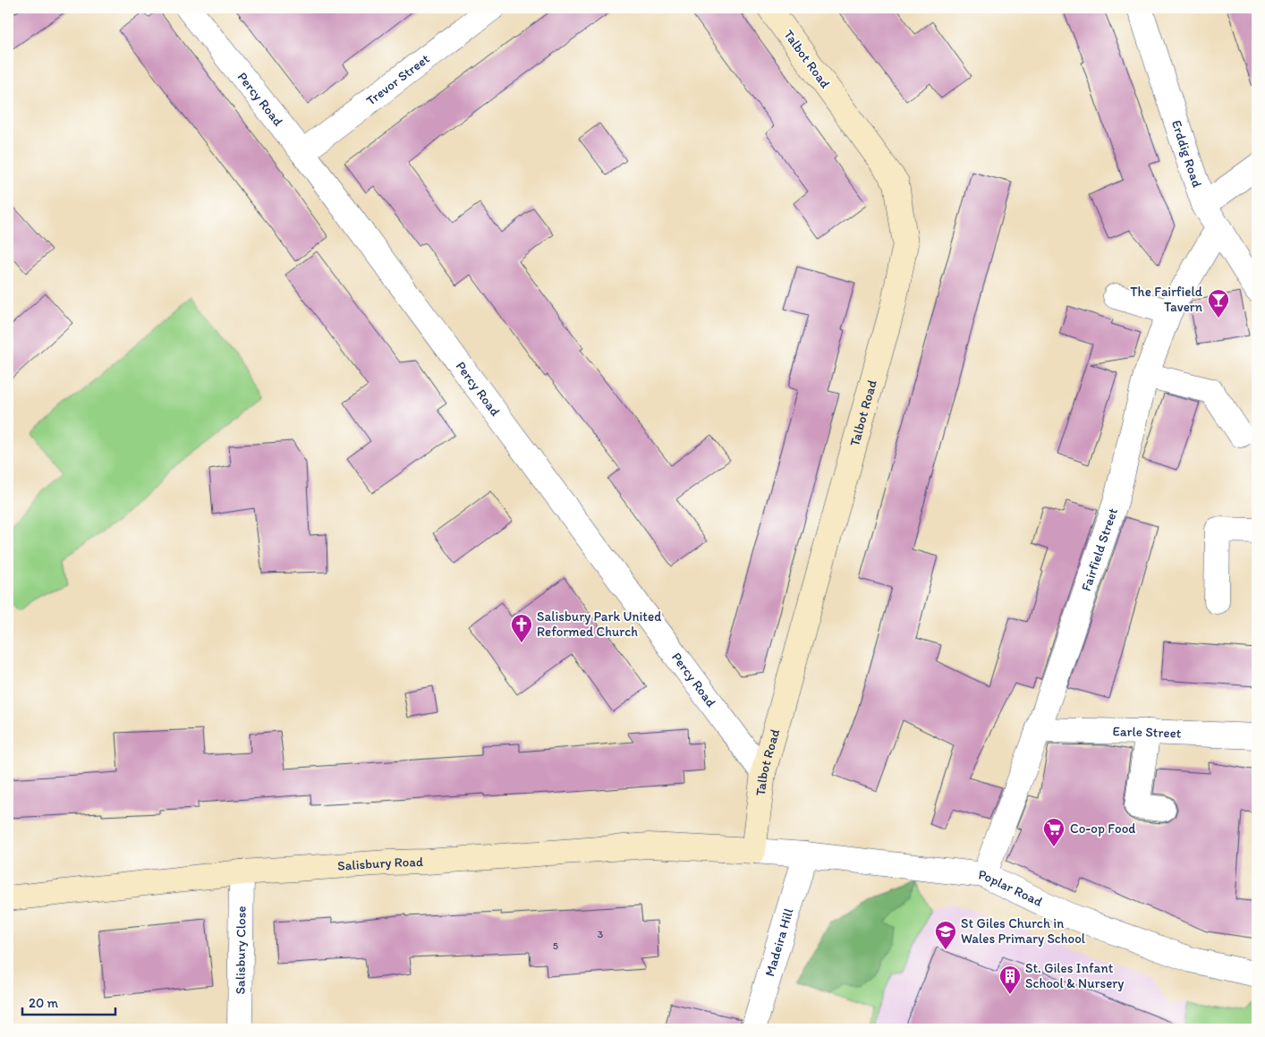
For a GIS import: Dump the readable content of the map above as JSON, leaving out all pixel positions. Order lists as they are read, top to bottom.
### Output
{
  "streets": {
    "main road": ["Talbot Road", "Salisbury Road"],
    "street": [
      "Trevor Street",
      "Percy Road",
      "Erddig Road",
      "Fairfield Street",
      "Earle Street",
      "Poplar Road",
      "Madeira Hill",
      "Salisbury Close"
    ]
  },
  "crossings": [
    ["Talbot Road", "Percy Road"],
    ["Talbot Road", "Salisbury Road"],
    ["Talbot Road", "Poplar Road"],
    ["Trevor Street", "Percy Road"],
    ["Erddig Road", "Fairfield Street"],
    ["Fairfield Street", "Earle Street"],
    ["Fairfield Street", "Poplar Road"],
    ["Salisbury Road", "Poplar Road"],
    ["Salisbury Road", "Salisbury Close"],
    ["Poplar Road", "Madeira Hill"]
  ],
  "places": {
    "bar": ["The Fairfield Tavern"],
    "church": ["Salisbury Park United Reformed Church"],
    "supermarket": ["Co-op Food"],
    "school or university": ["St Giles Church in Wales Primary School"],
    "building": ["St. Giles Infant School & Nursery"]
  },
  "house_numbers": ["3", "5"],
  "scale_bar": "20 m"
}
